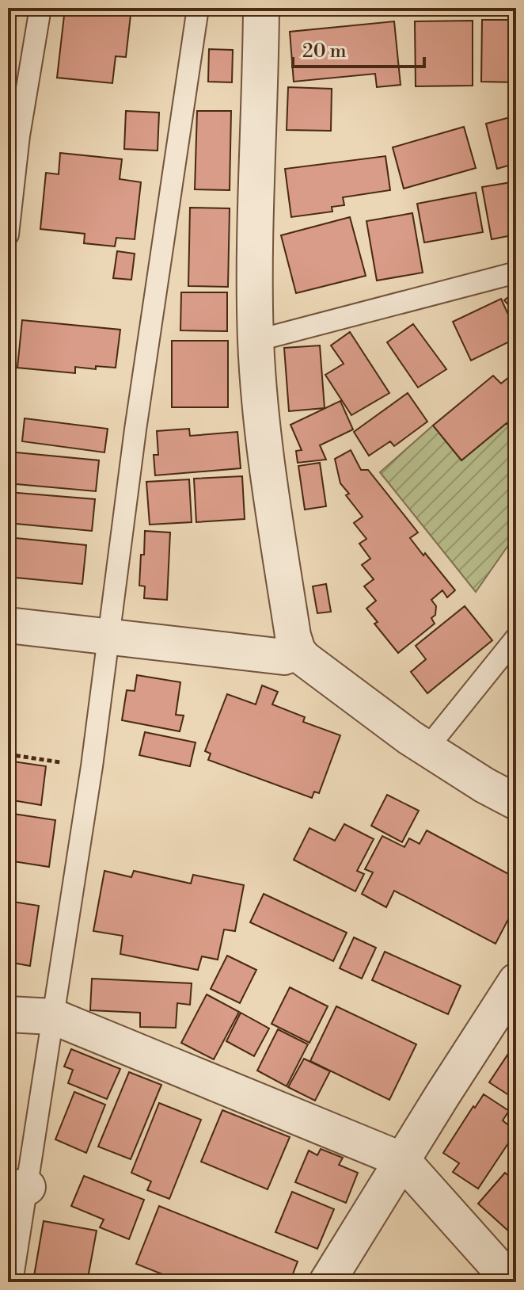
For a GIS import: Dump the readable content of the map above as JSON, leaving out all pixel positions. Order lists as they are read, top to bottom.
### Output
{
  "scale_bar": "20 m"
}
